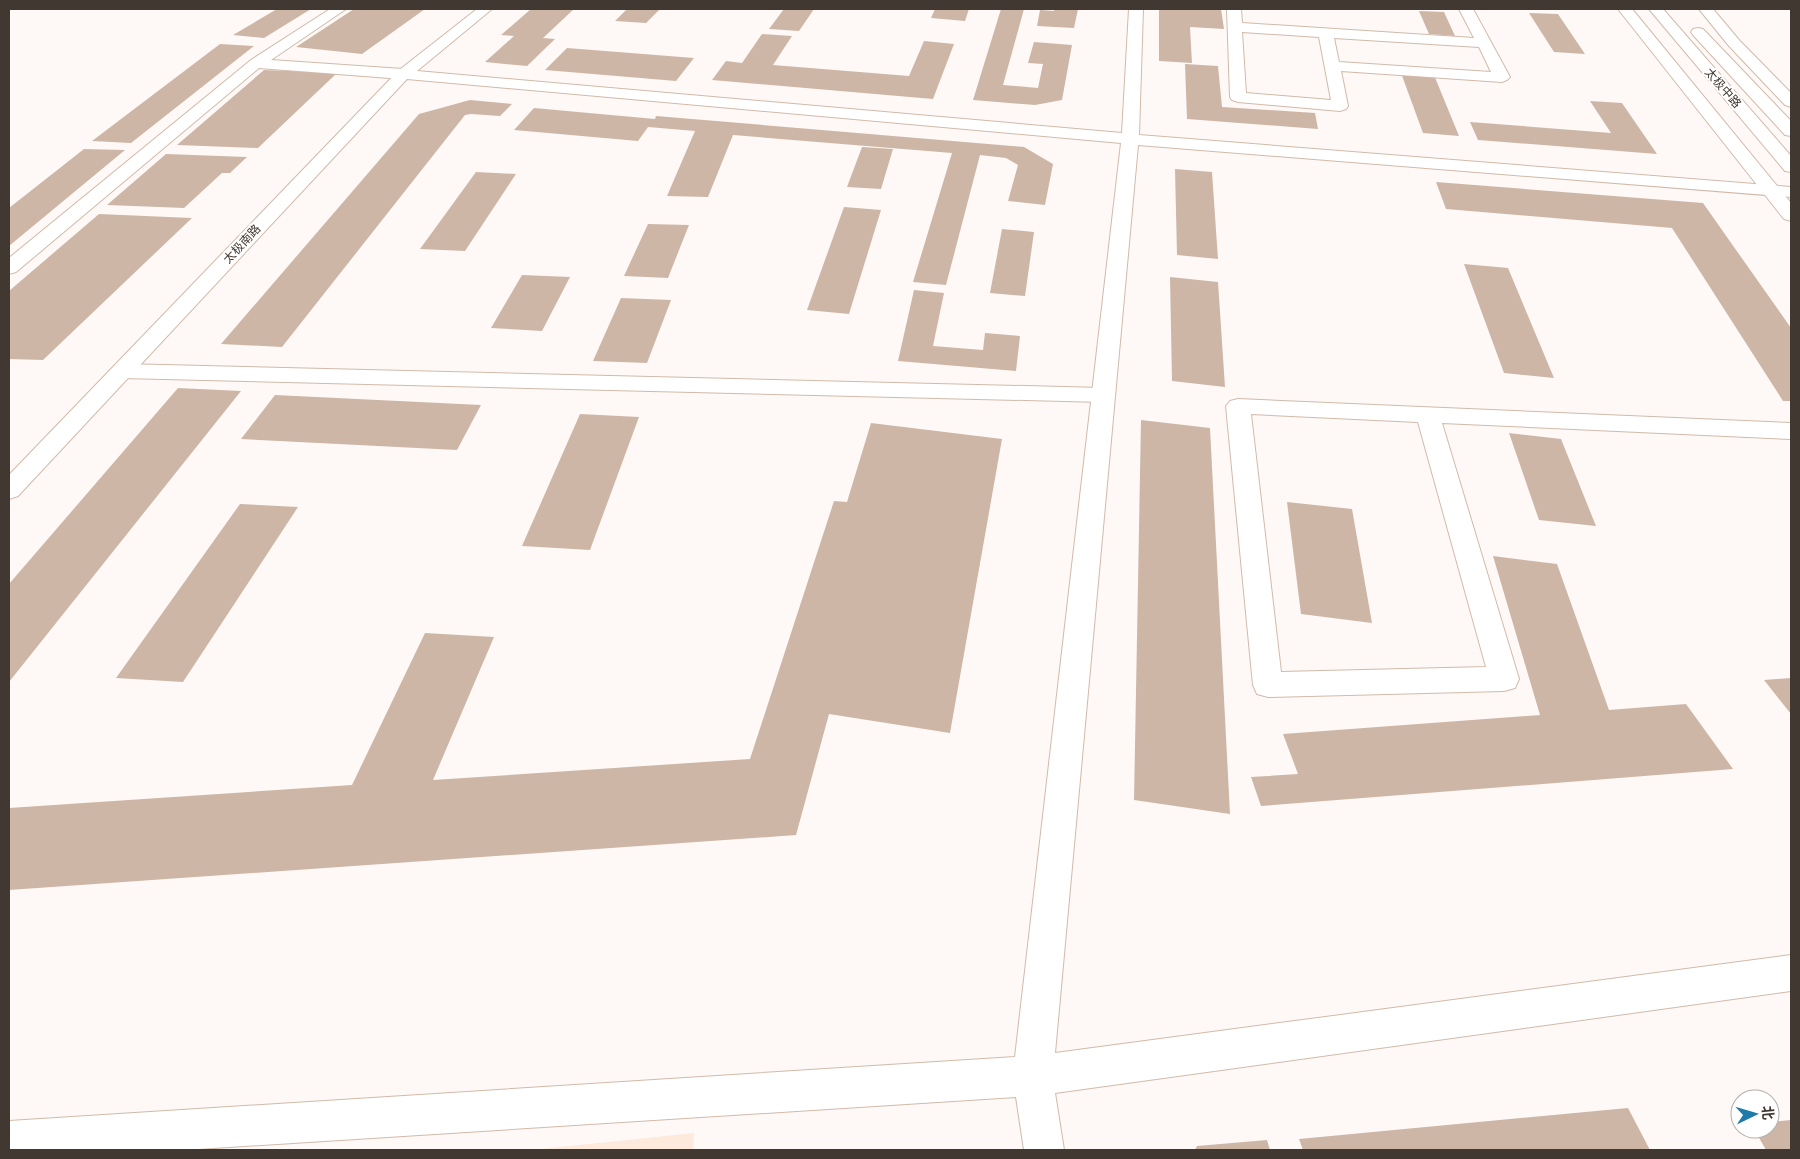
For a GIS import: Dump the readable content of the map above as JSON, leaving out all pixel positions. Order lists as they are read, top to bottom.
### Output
{
  "streets": {
    "street": ["太极中路", "太极南路"]
  },
  "north": "right"
}
